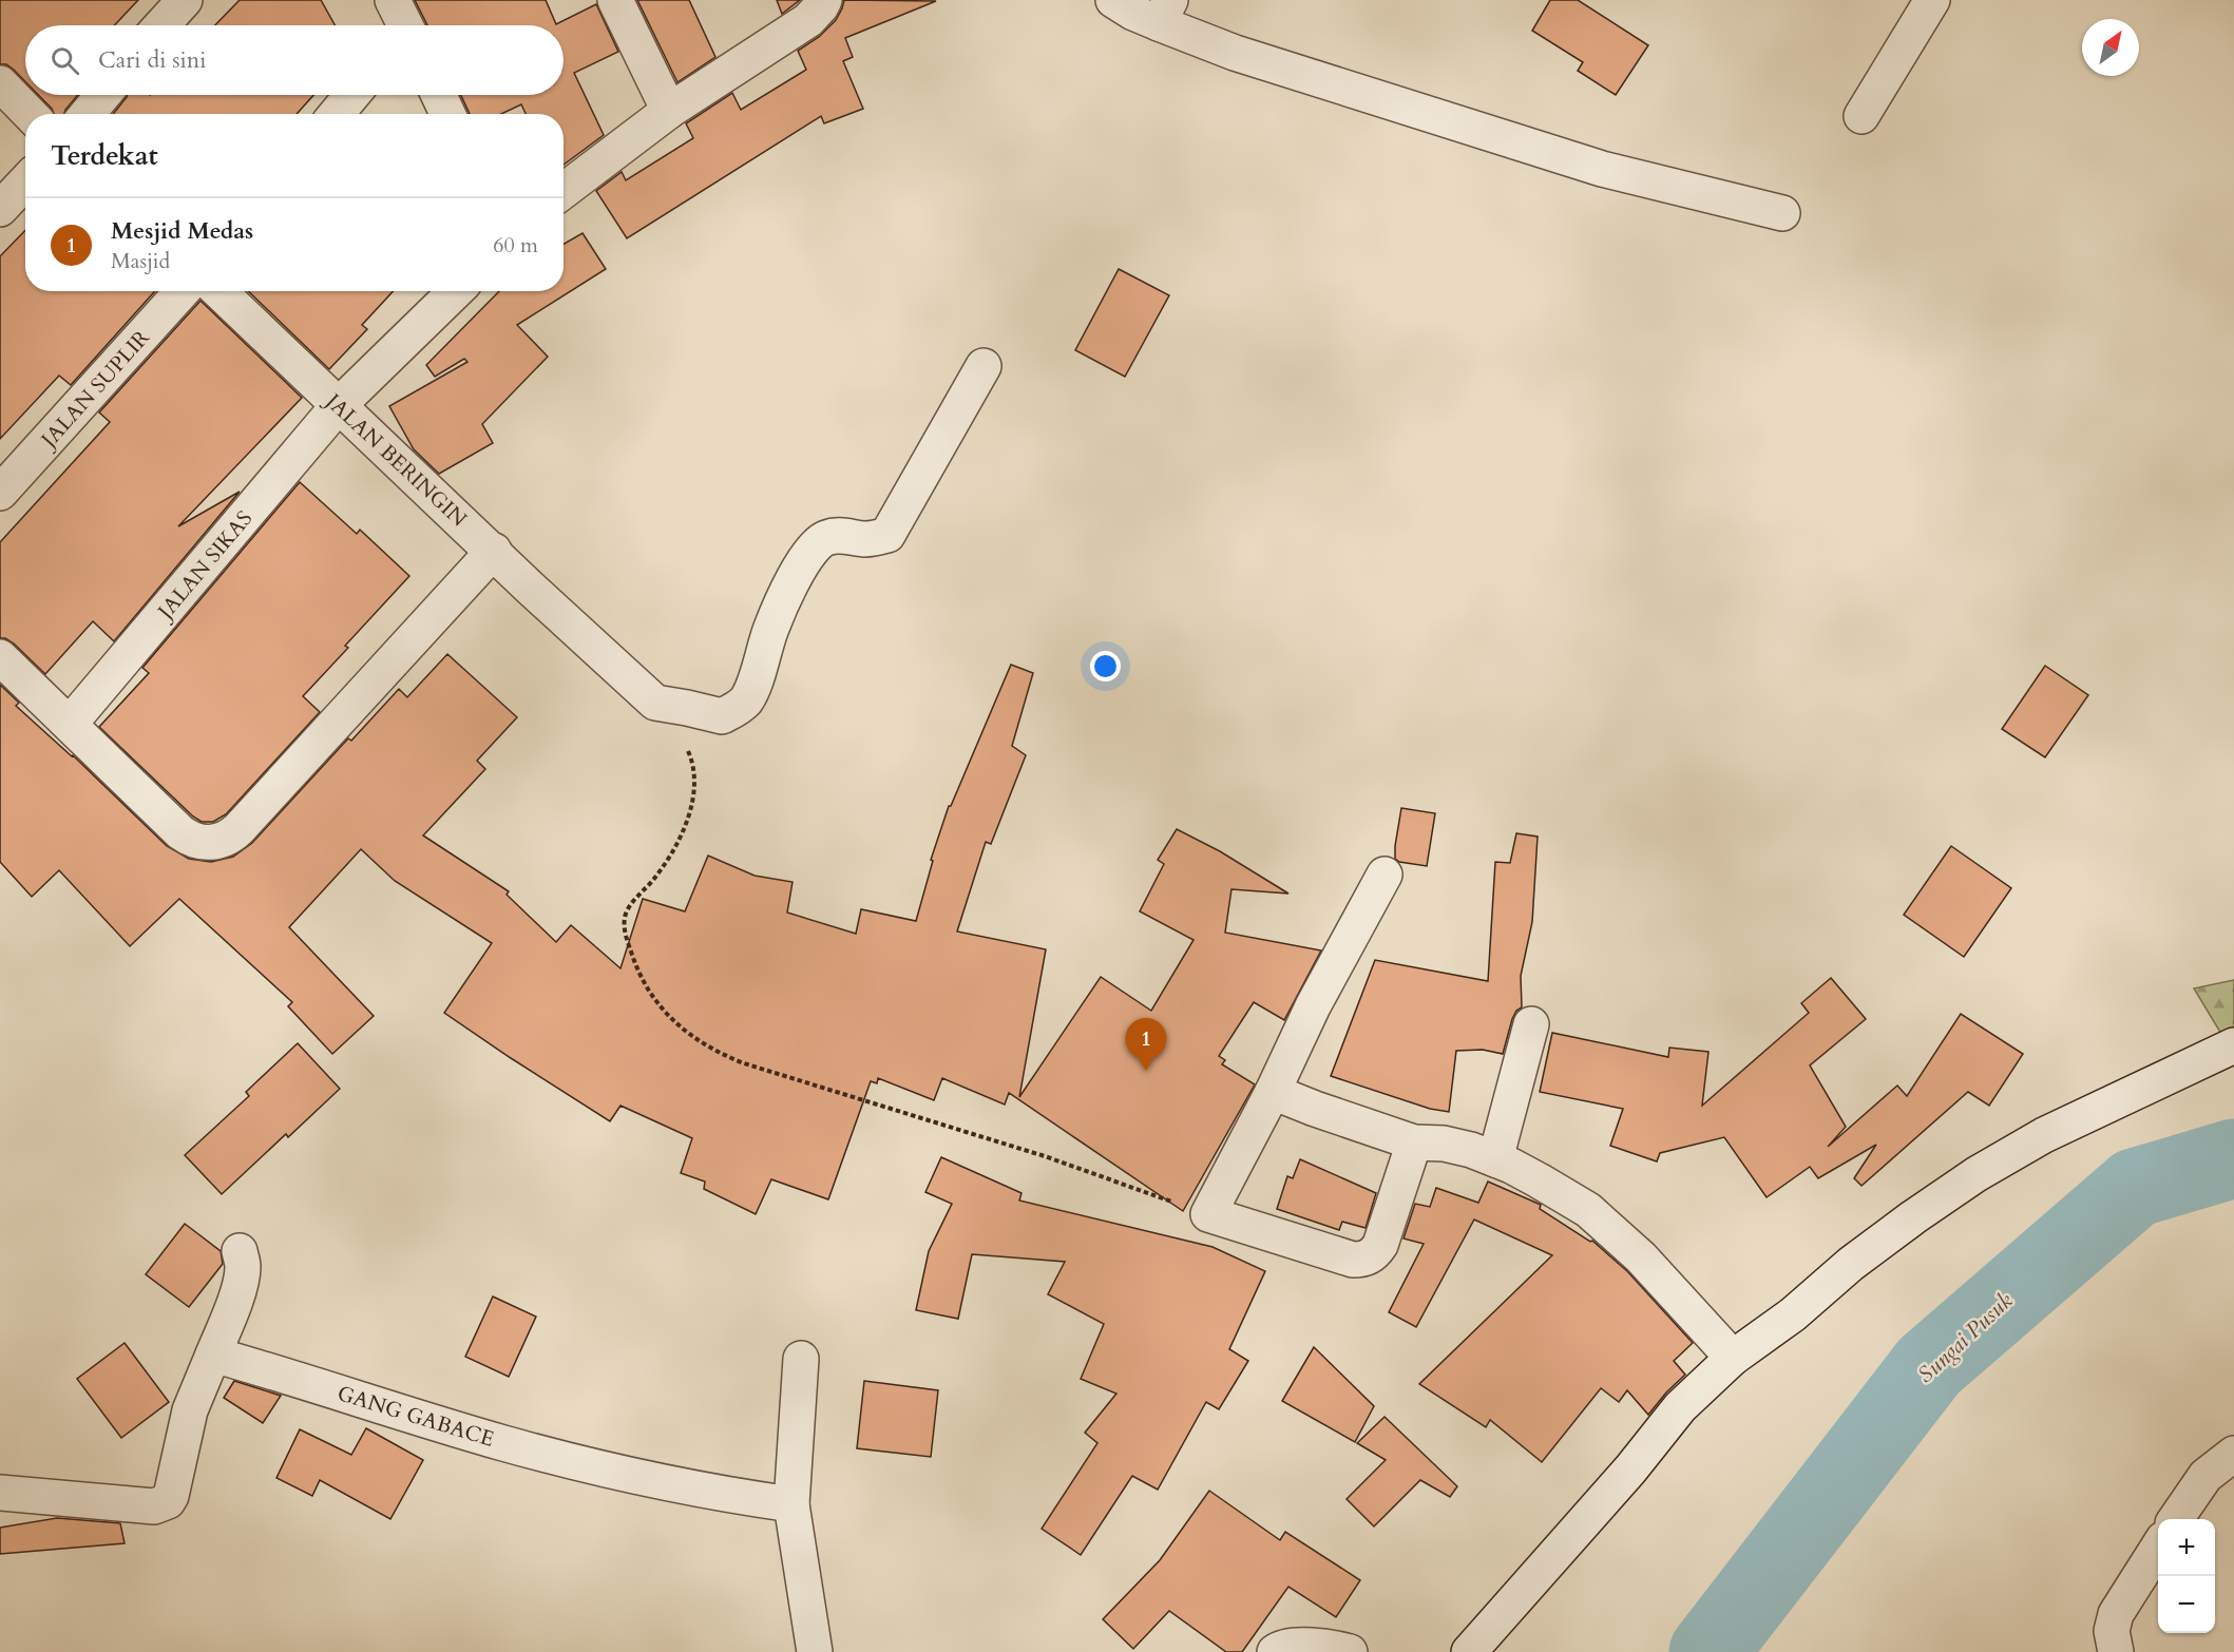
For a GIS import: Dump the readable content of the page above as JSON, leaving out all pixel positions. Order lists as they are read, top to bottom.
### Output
{
  "streets": {
    "street": [
      "JALAN SUPLIR",
      "JALAN BERINGIN",
      "JALAN SIKAS",
      "GANG GABACE"
    ]
  },
  "crossings": [
    ["JALAN BERINGIN", "JALAN SIKAS"]
  ],
  "water": ["Sungai Pusuk"],
  "north": "top right",
  "page": {
    "search": "Cari di sini",
    "heading": "Terdekat",
    "list": [
      {
        "mark": "1",
        "name": "Mesjid Medas",
        "note": "Masjid",
        "value": "60 m"
      }
    ],
    "pins": "1",
    "map_buttons": ["+", "−"]
  }
}
